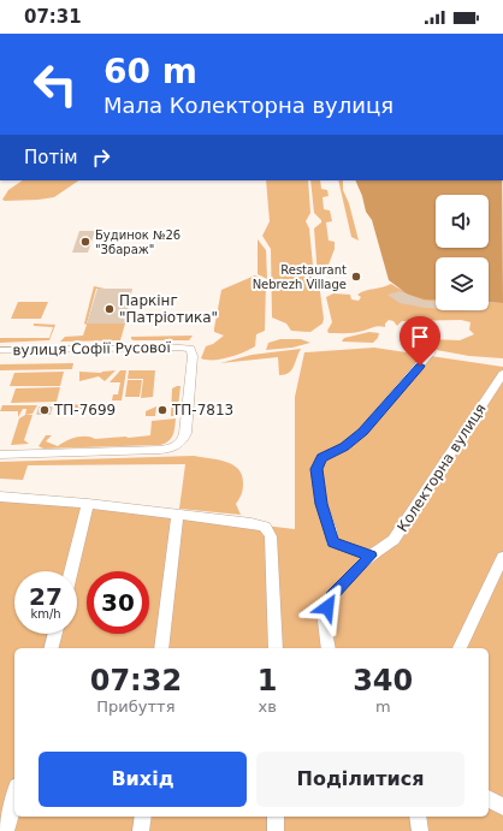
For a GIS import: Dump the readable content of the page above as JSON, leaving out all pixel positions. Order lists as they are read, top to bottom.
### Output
{
  "streets": {
    "street": ["вулиця Софії Русової", "Колекторна вулиця"]
  },
  "places": [
    "Будинок №26 \"Збараж\"",
    "Restaurant Nebrezh Village",
    "Паркінг \"Патріотика\"",
    "ТП-7699",
    "ТП-7813"
  ],
  "page": {
    "status": "07:31",
    "turn": ["60 m", "Мала Колекторна вулиця"],
    "then": "Потім",
    "speed": "27 km/h",
    "limit": "30",
    "eta": [
      "07:32",
      "Прибуття",
      "1",
      "хв",
      "340",
      "m"
    ],
    "buttons": ["Вихід", "Поділитися"]
  }
}
